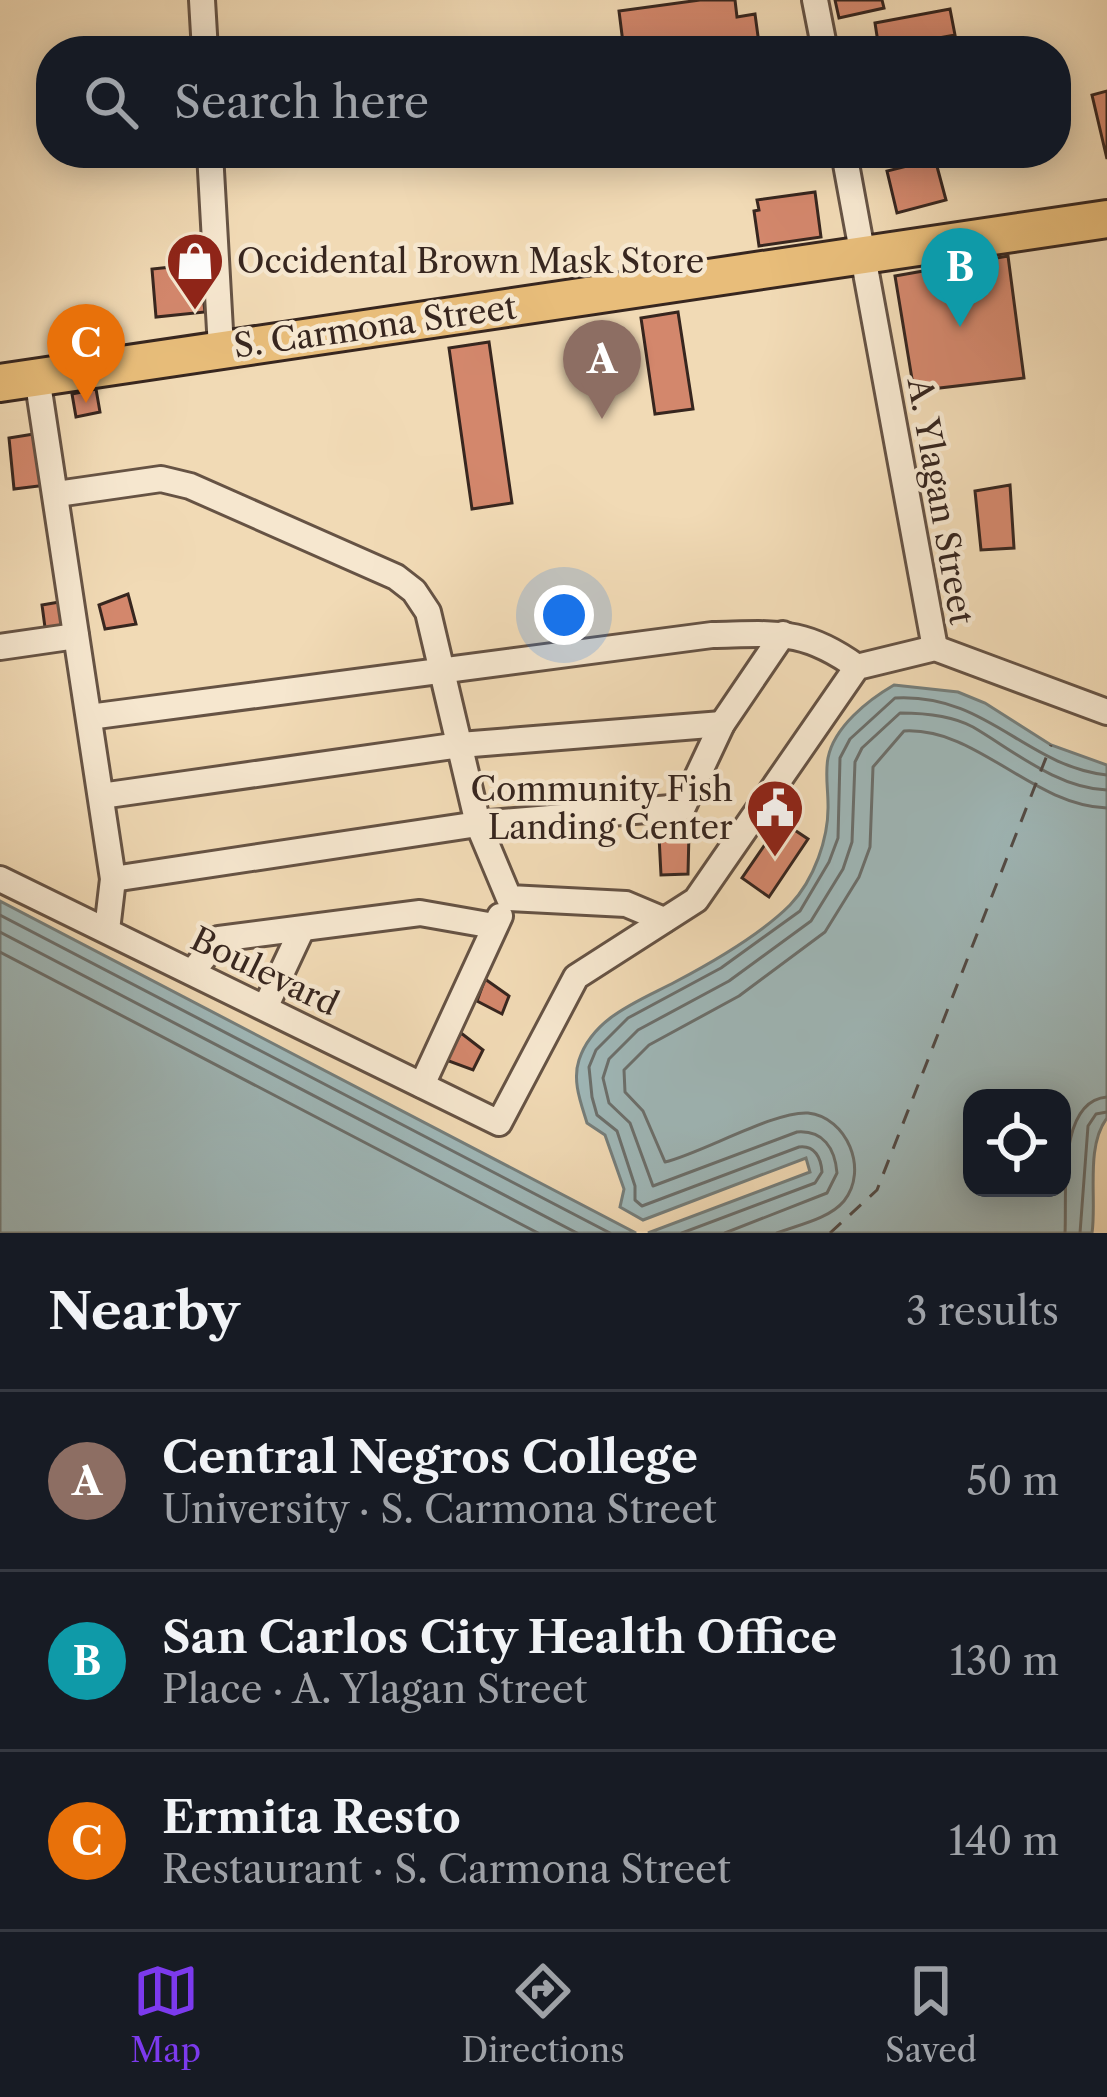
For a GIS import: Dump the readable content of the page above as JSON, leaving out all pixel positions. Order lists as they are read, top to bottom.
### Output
{
  "streets": {
    "highway": ["S. Carmona Street"],
    "street": ["A. Ylagan Street", "Boulevard"]
  },
  "crossings": [
    ["S. Carmona Street", "A. Ylagan Street"]
  ],
  "places": {
    "shop": ["Occidental Brown Mask Store"],
    "public building": ["Community Fish Landing Center"]
  },
  "page": {
    "search": "Search here",
    "pins": ["B", "C", "A"],
    "heading": ["Nearby", "3 results"],
    "list": [
      {
        "mark": "A",
        "name": "Central Negros College",
        "note": "University · S. Carmona Street",
        "value": "50 m"
      },
      {
        "mark": "B",
        "name": "San Carlos City Health Office",
        "note": "Place · A. Ylagan Street",
        "value": "130 m"
      },
      {
        "mark": "C",
        "name": "Ermita Resto",
        "note": "Restaurant · S. Carmona Street",
        "value": "140 m"
      }
    ],
    "nav": ["Map", "Directions", "Saved"]
  }
}
